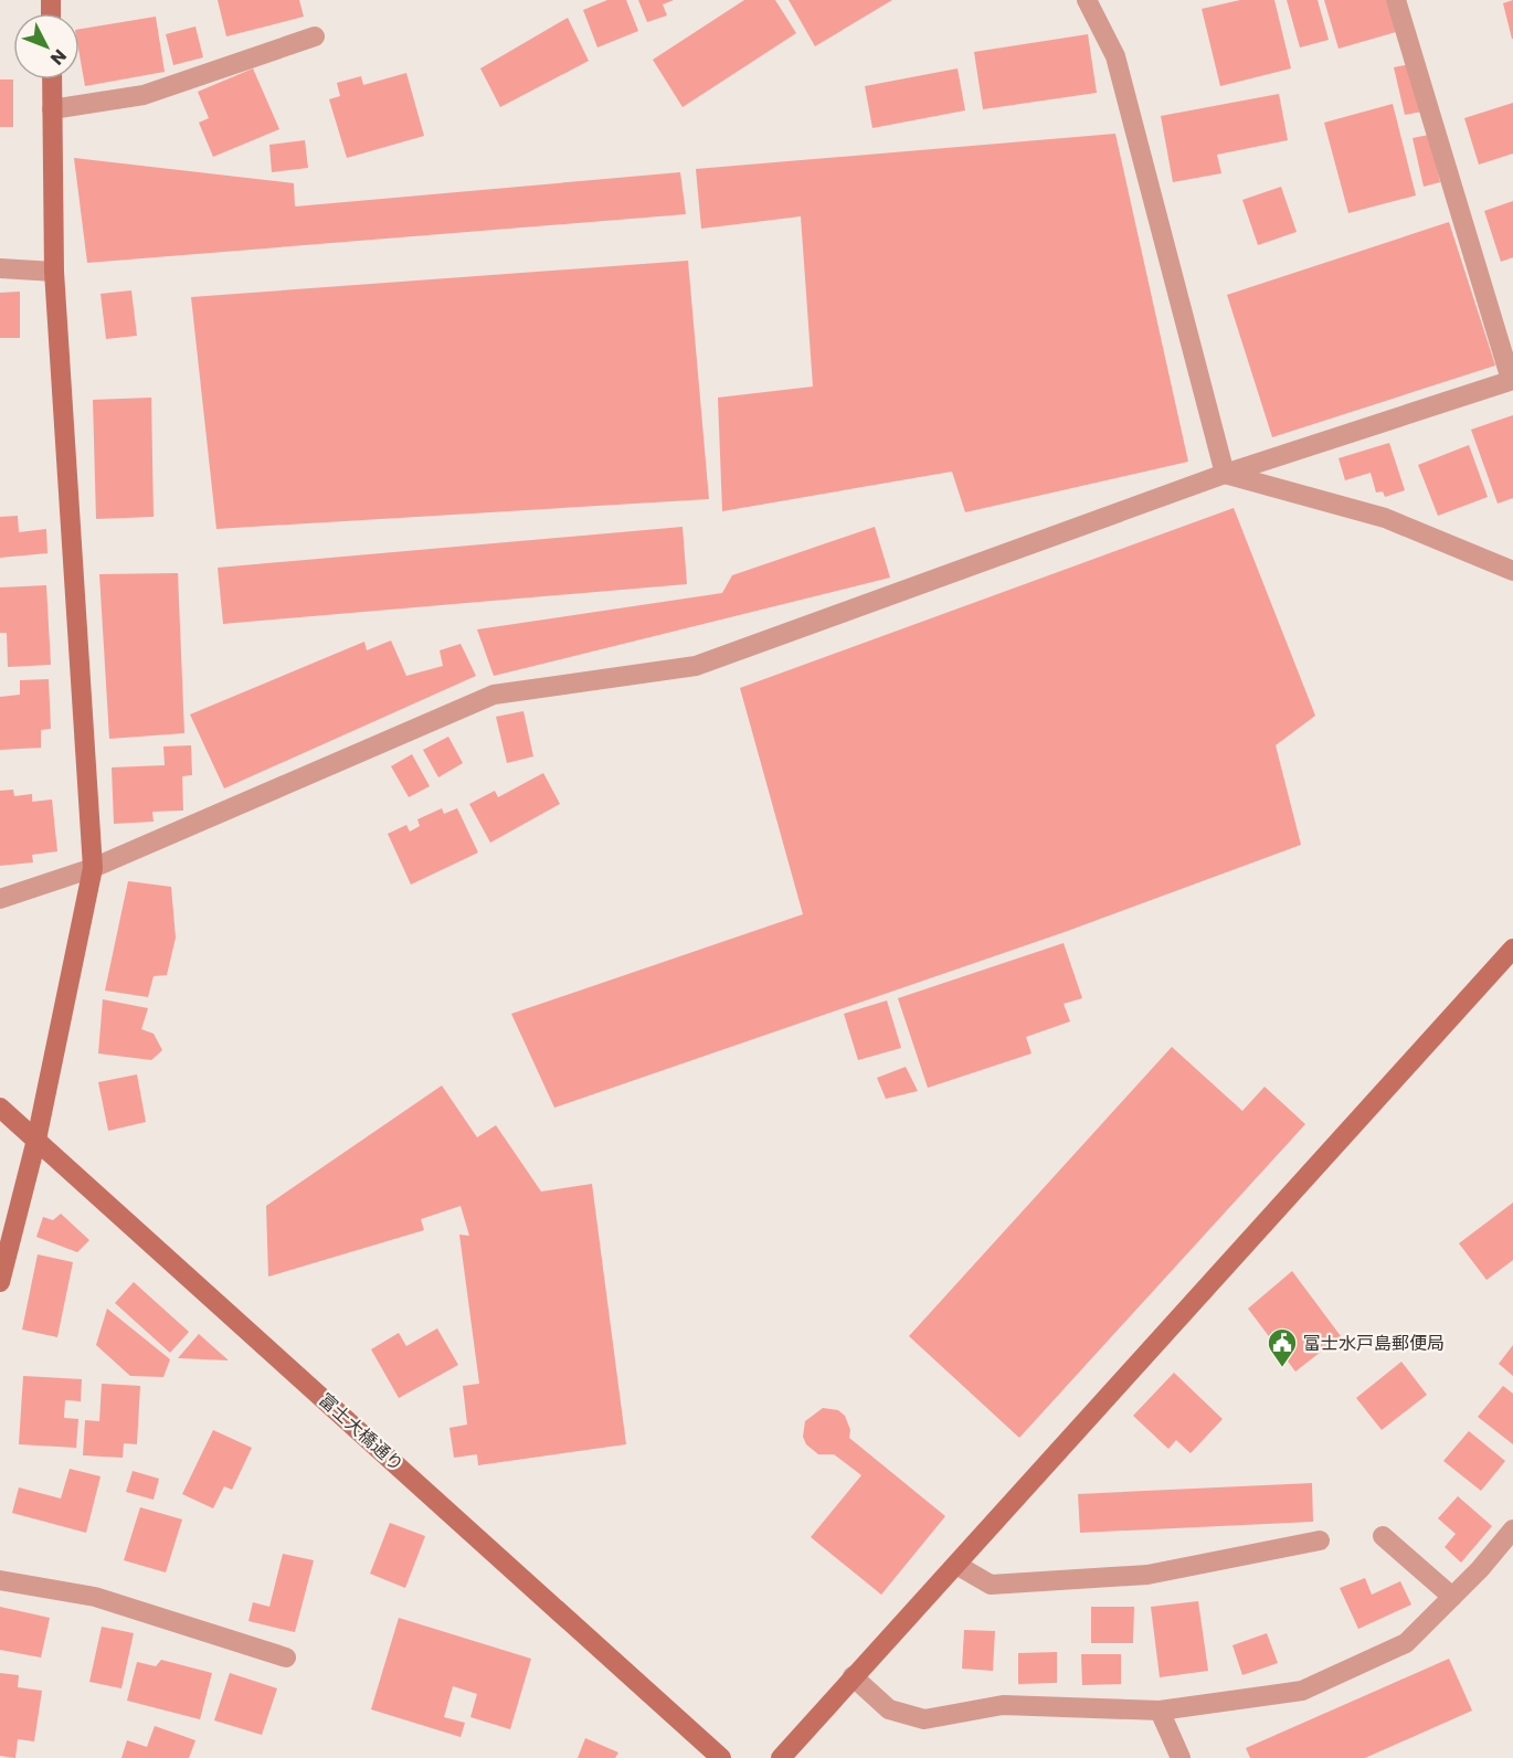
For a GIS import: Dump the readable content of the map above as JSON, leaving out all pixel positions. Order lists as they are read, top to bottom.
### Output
{
  "streets": {
    "street": ["富士大橋通り"]
  },
  "places": {
    "public building": ["富士水戸島郵便局"]
  },
  "north": "bottom right"
}
